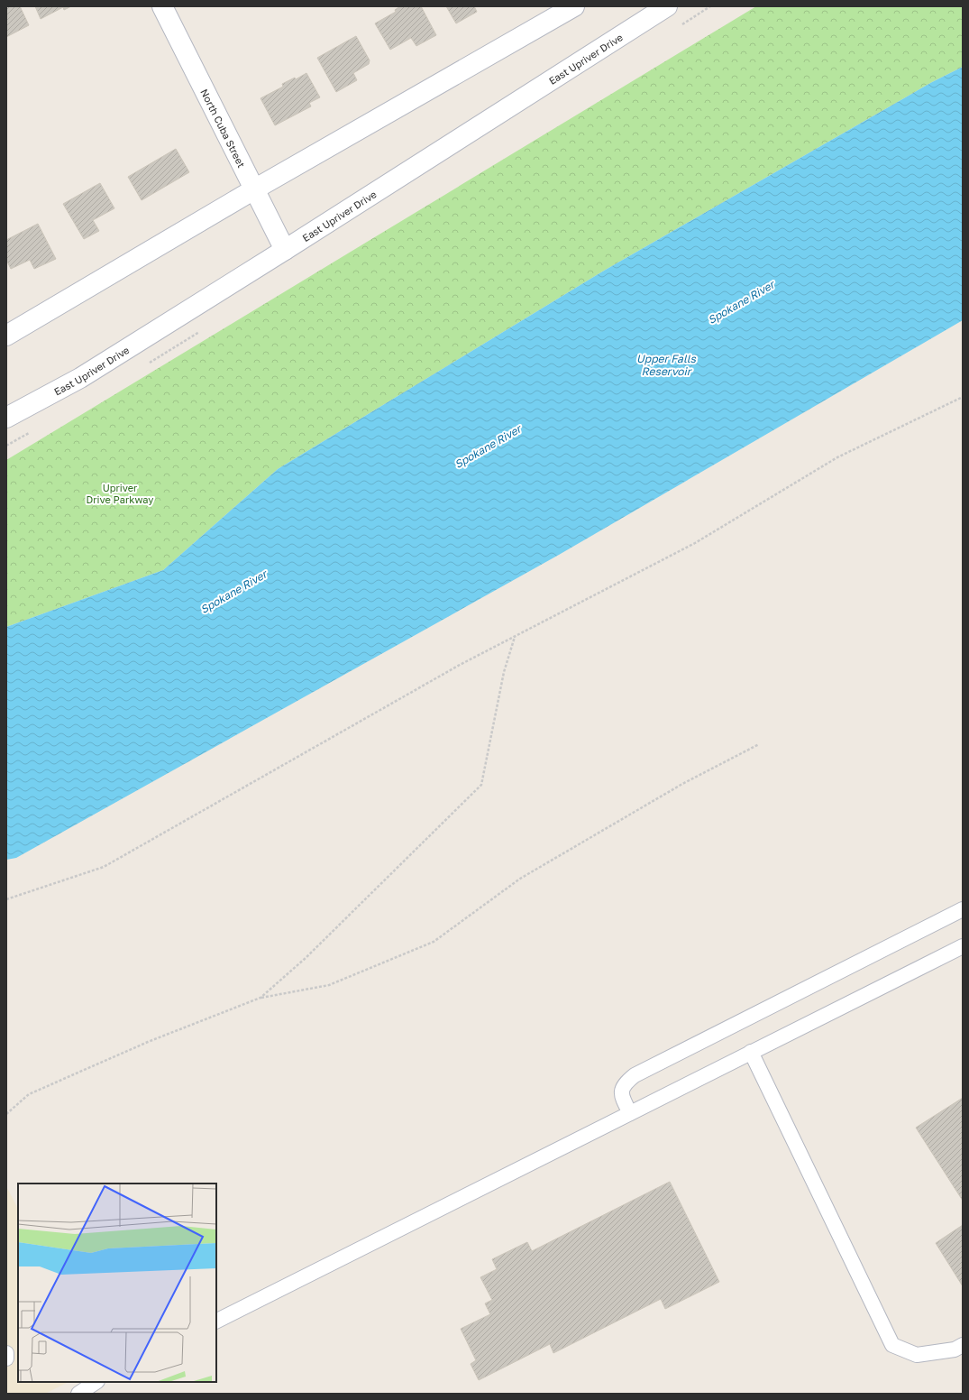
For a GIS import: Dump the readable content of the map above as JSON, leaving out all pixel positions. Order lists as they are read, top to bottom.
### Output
{
  "streets": {
    "street": ["East Upriver Drive", "North Cuba Street"]
  },
  "crossings": [
    ["East Upriver Drive", "North Cuba Street"]
  ],
  "water": ["Spokane River", "Upper Falls Reservoir"],
  "parks": ["Upriver Drive Parkway"]
}
